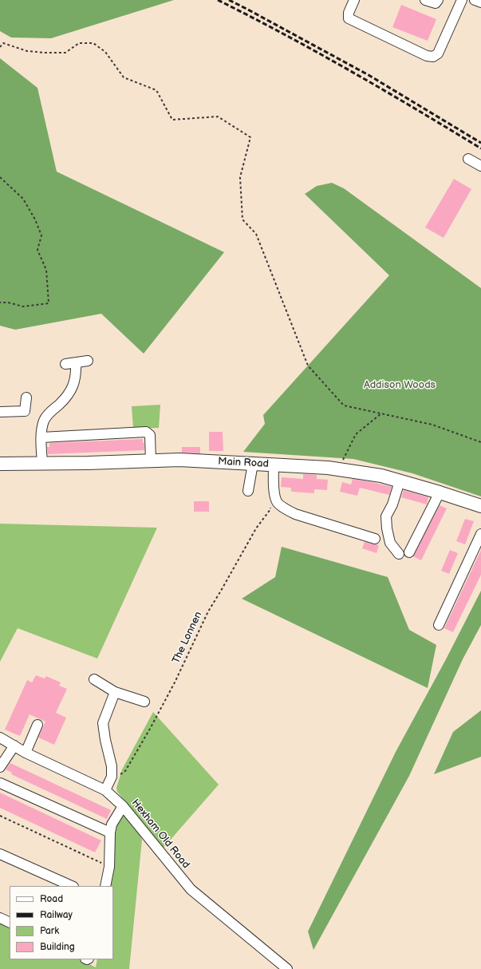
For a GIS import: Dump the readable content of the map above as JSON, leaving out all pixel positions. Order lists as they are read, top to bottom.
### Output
{
  "streets": {
    "main road": ["Main Road"],
    "street": ["Hexham Old Road"],
    "path": ["The Lonnen"]
  },
  "parks": ["Addison Woods"],
  "legend": [
    "Road",
    "Railway",
    "Park",
    "Building"
  ]
}
